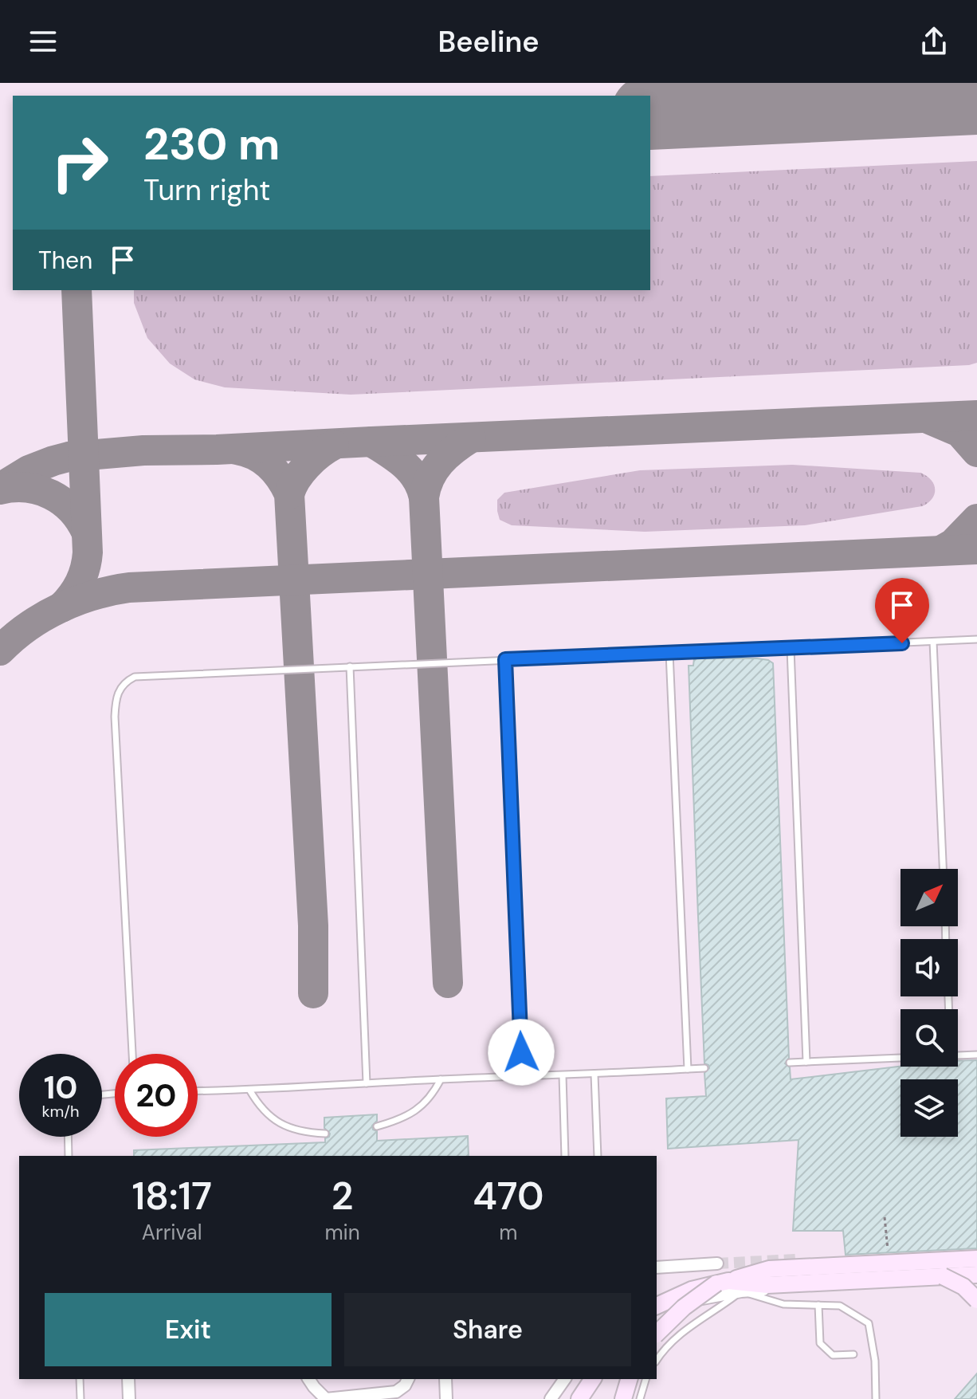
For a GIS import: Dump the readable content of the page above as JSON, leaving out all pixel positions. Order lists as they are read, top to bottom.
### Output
{
  "north": "top right",
  "page": {
    "header": "Beeline",
    "turn": ["230 m", "Turn right"],
    "then": "Then",
    "speed": "10 km/h",
    "limit": "20",
    "eta": [
      "18:17",
      "Arrival",
      "2",
      "min",
      "470",
      "m"
    ],
    "buttons": ["Exit", "Share"]
  }
}
